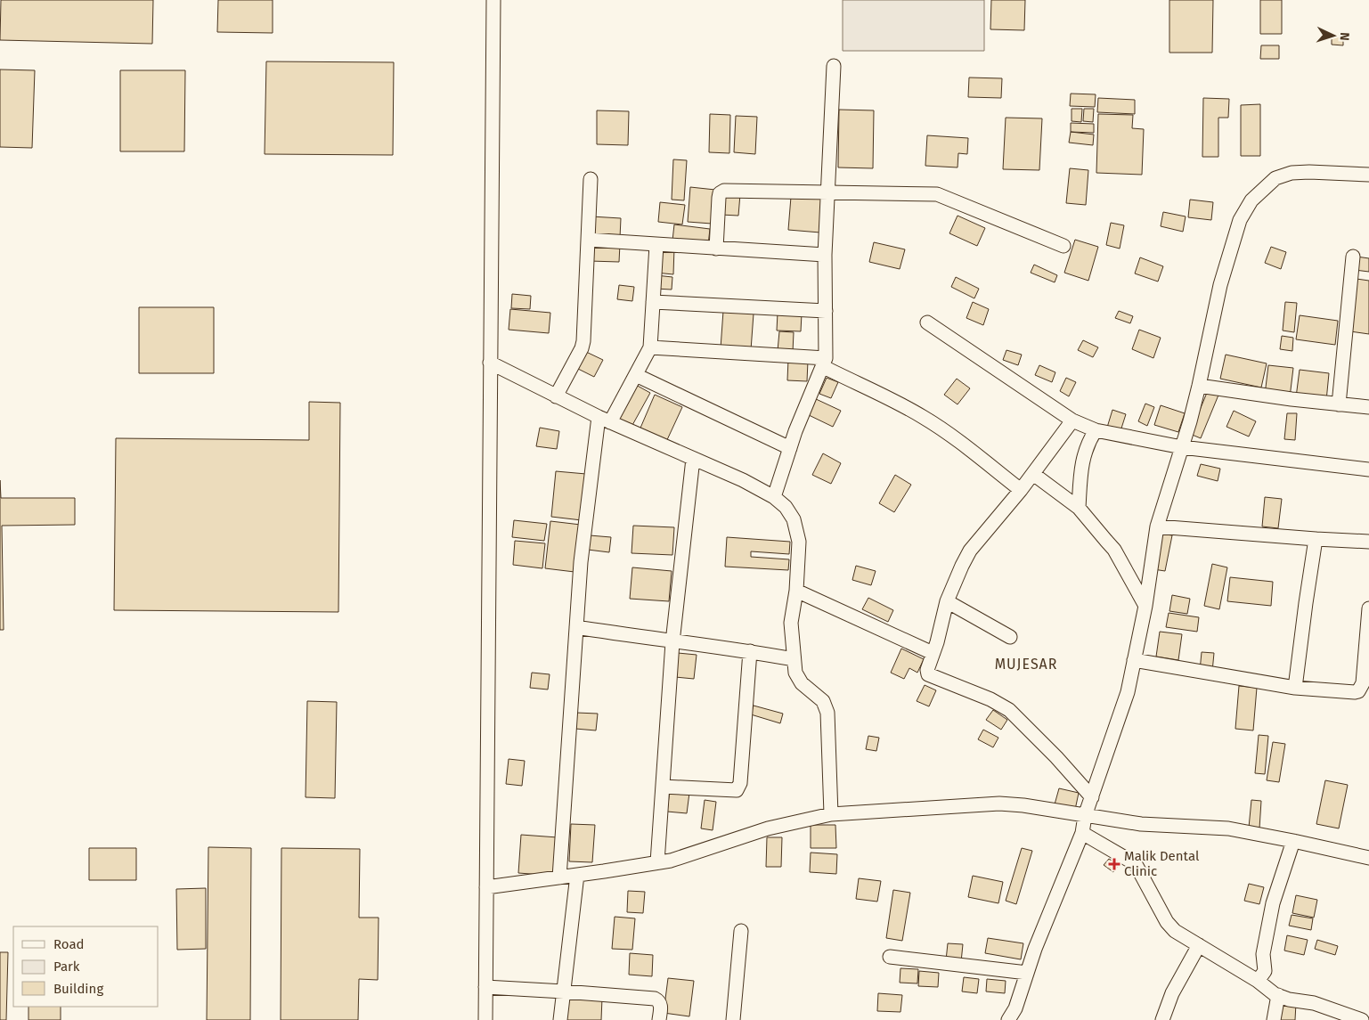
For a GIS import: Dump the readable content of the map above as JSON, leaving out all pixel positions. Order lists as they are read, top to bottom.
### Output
{
  "districts": ["MUJESAR"],
  "places": {
    "health": ["Malik Dental Clinic"]
  },
  "legend": ["Road", "Park", "Building"],
  "north": "right"
}
